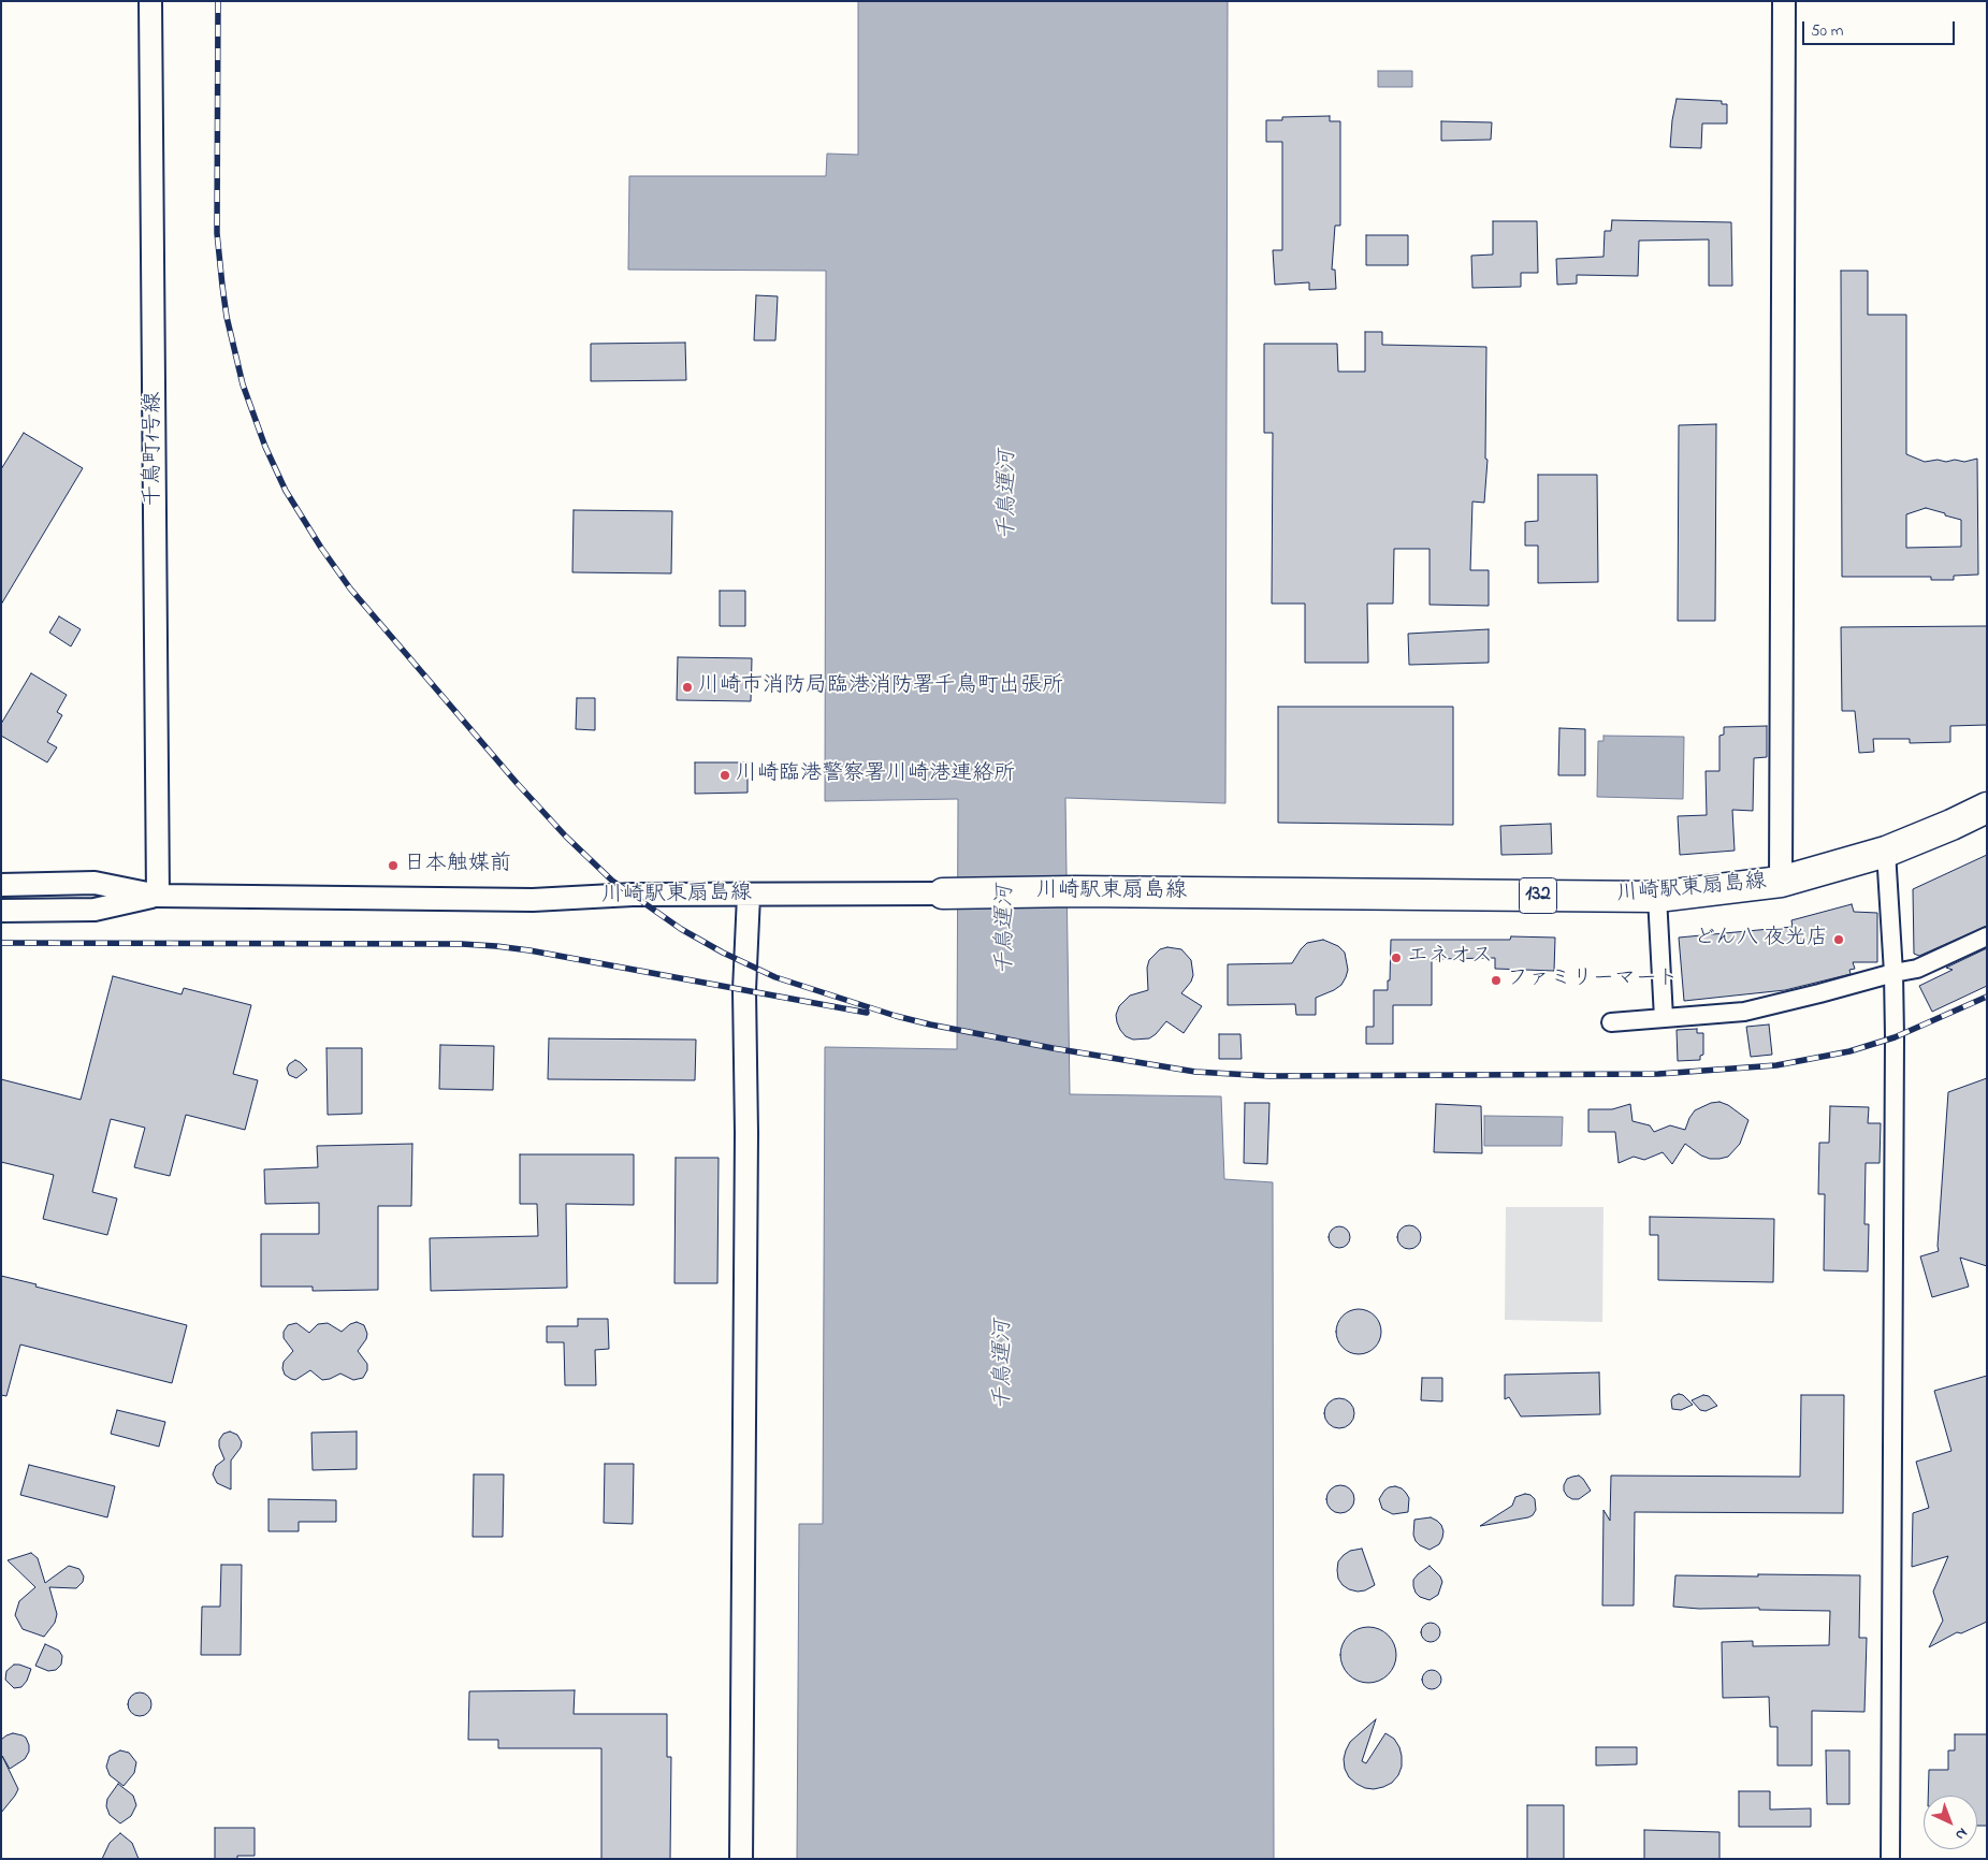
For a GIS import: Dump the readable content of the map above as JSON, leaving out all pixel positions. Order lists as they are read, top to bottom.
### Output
{
  "streets": {
    "highway": ["川崎駅東扇島線", "132"],
    "street": ["千鳥町1号線"]
  },
  "crossings": [
    ["千鳥町1号線", "川崎駅東扇島線"]
  ],
  "water": ["千鳥運河"],
  "places": [
    "川崎市消防局臨港消防署千鳥町出張所",
    "川崎臨港警察署川崎港連絡所",
    "日本触媒前",
    "どん八 夜光店",
    "エネオス",
    "ファミリーマート"
  ],
  "scale_bar": "50 m",
  "north": "bottom right"
}
